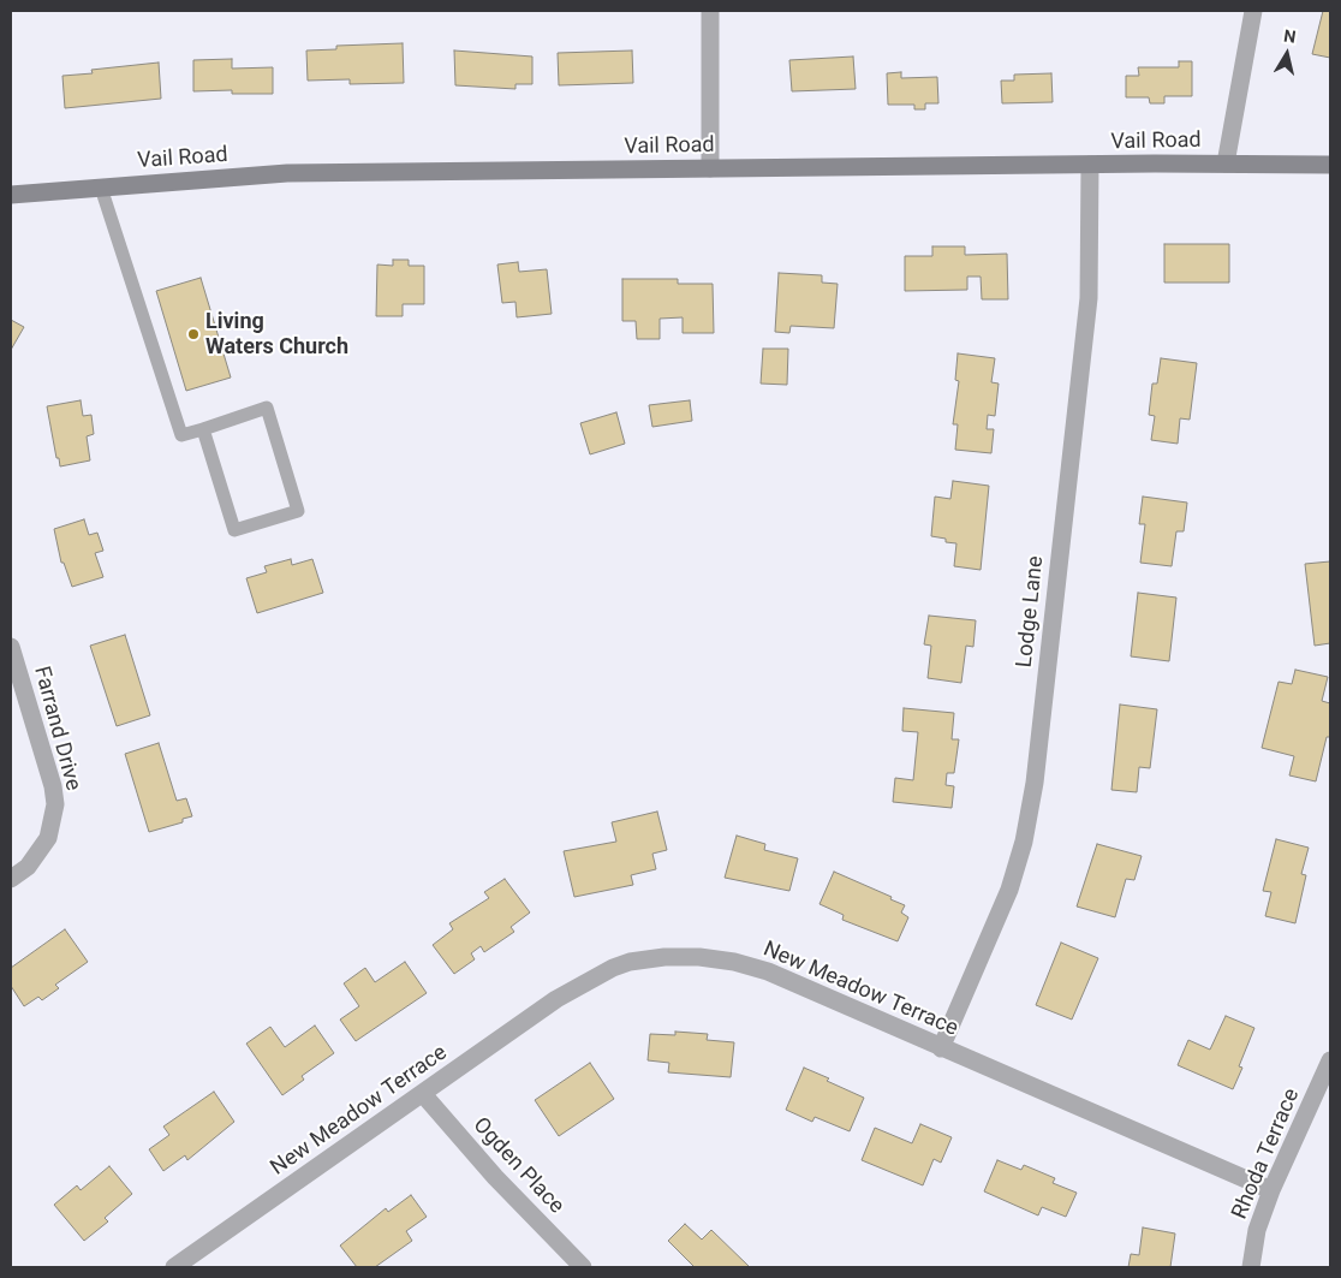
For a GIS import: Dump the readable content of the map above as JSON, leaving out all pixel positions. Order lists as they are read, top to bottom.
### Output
{
  "streets": {
    "street": [
      "Vail Road",
      "Lodge Lane",
      "Farrand Drive",
      "New Meadow Terrace",
      "Rhoda Terrace",
      "Ogden Place"
    ]
  },
  "crossings": [
    ["Vail Road", "Lodge Lane"],
    ["Lodge Lane", "New Meadow Terrace"],
    ["New Meadow Terrace", "Rhoda Terrace"],
    ["New Meadow Terrace", "Ogden Place"]
  ],
  "places": ["Living Waters Church"],
  "north": "top"
}
